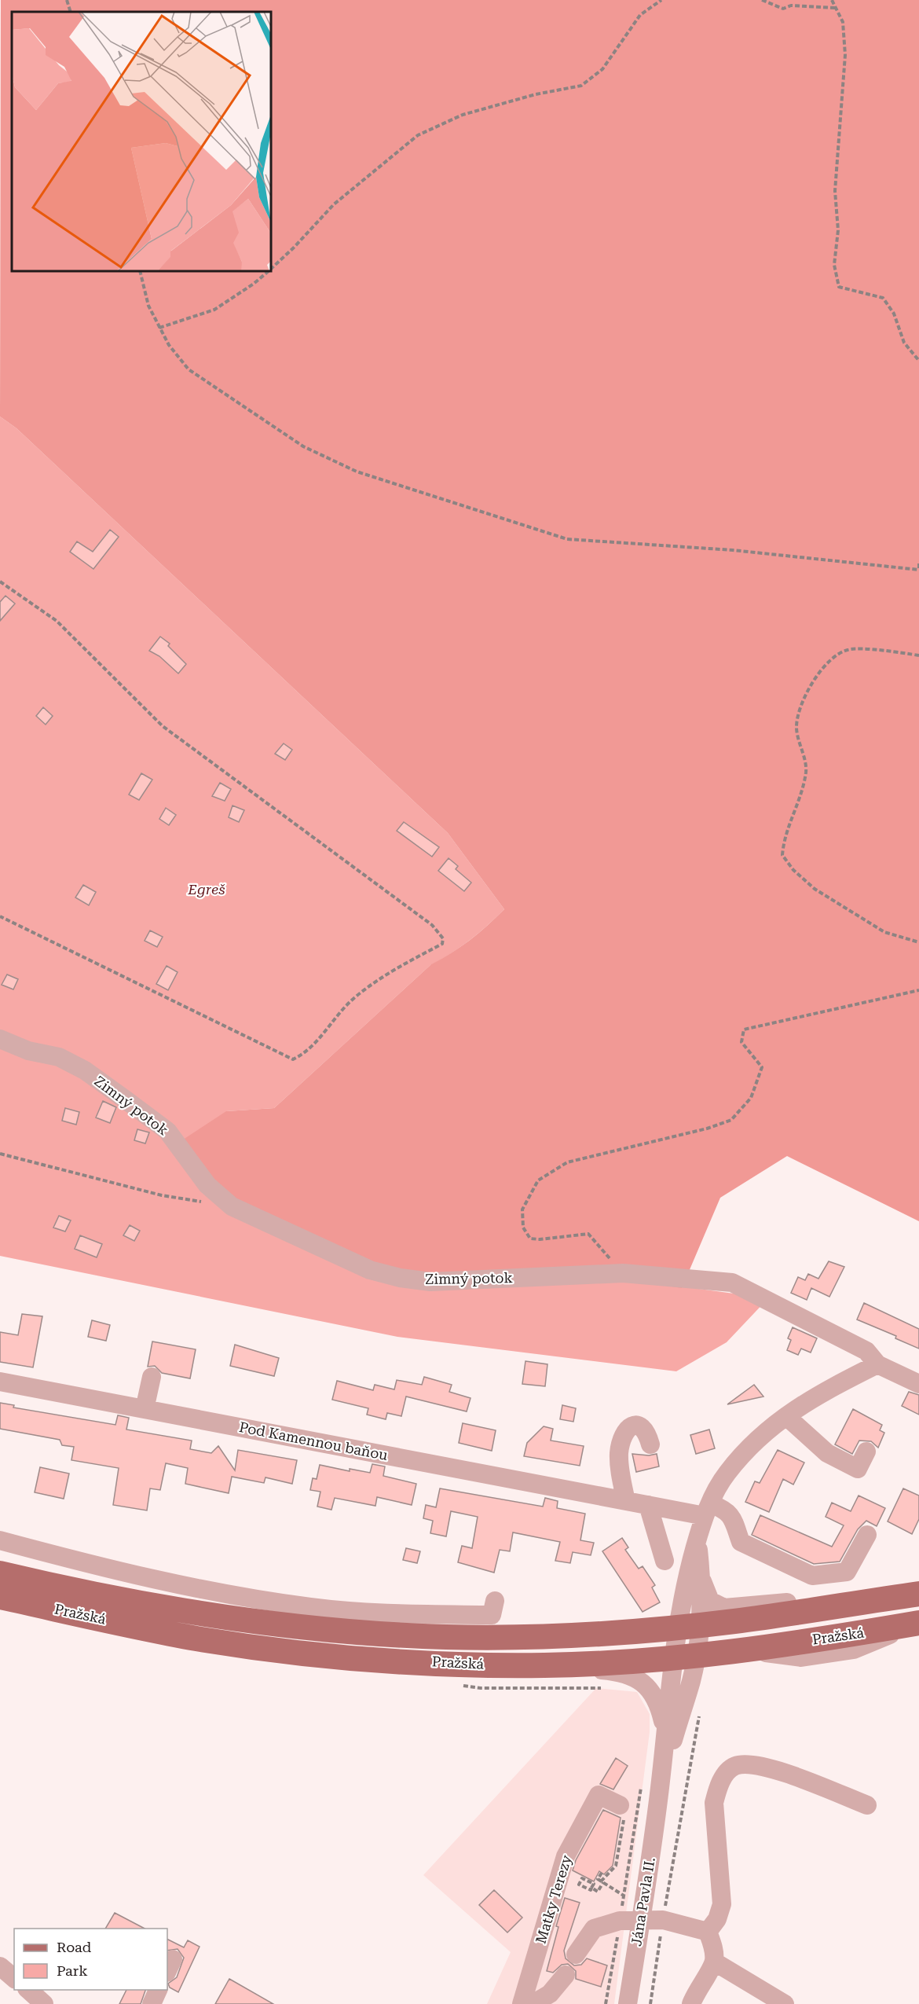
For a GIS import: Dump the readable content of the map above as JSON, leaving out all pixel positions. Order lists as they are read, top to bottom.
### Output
{
  "streets": {
    "main road": ["Pražská"],
    "street": [
      "Zimný potok",
      "Pod Kamennou baňou",
      "Matky Terezy",
      "Jána Pavla II."
    ]
  },
  "crossings": [
    ["Pražská", "Jána Pavla II."]
  ],
  "parks": ["Egreš"],
  "legend": ["Road", "Park"]
}
